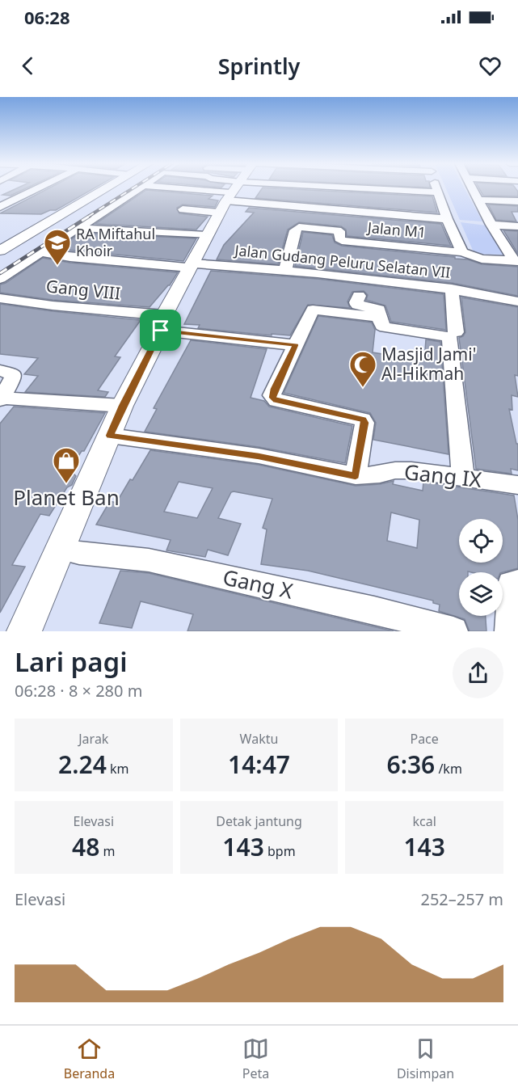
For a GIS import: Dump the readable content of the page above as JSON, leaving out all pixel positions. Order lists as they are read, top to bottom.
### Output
{
  "streets": {
    "street": [
      "Jalan M1",
      "Jalan Gudang Peluru Selatan VII",
      "Gang VIII",
      "Gang IX",
      "Gang X"
    ]
  },
  "crossings": [
    ["Jalan M1", "Jalan Gudang Peluru Selatan VII"]
  ],
  "places": {
    "school or university": ["RA Miftahul Khoir"],
    "mosque": ["Masjid Jami' Al-Hikmah"],
    "shop": ["Planet Ban"]
  },
  "page": {
    "status": "06:28",
    "header": "Sprintly",
    "heading": ["Lari pagi", "06:28 · 8 × 280 m"],
    "stats": [
      ["Jarak", "2.24 km"],
      ["Waktu", "14:47"],
      ["Pace", "6:36 /km"],
      ["Elevasi", "48 m"],
      ["Detak jantung", "143 bpm"],
      ["kcal", "143"]
    ],
    "chart": ["Elevasi", "252–257 m"],
    "tabs": ["Beranda", "Peta", "Disimpan"]
  }
}
